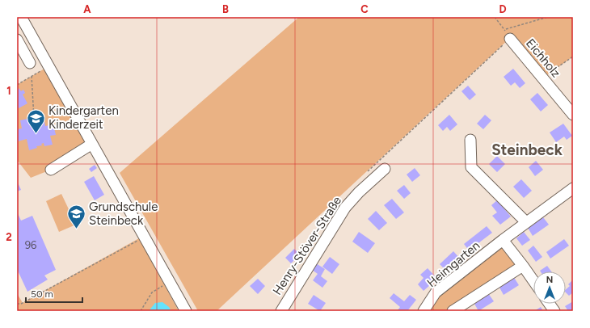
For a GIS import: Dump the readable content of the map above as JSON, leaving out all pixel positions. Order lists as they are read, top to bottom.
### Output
{
  "streets": {
    "street": ["Eichholz", "Henry-Stöver-Straße", "Heimgarten"]
  },
  "districts": ["Steinbeck"],
  "places": {
    "school or university": ["Kindergarten Kinderzeit", "Grundschule Steinbeck"]
  },
  "house_numbers": ["96"],
  "scale_bar": "50 m",
  "north": "top",
  "grid": {
    "columns": [
      "A",
      "B",
      "C",
      "D"
    ],
    "rows": ["1", "2"]
  }
}
